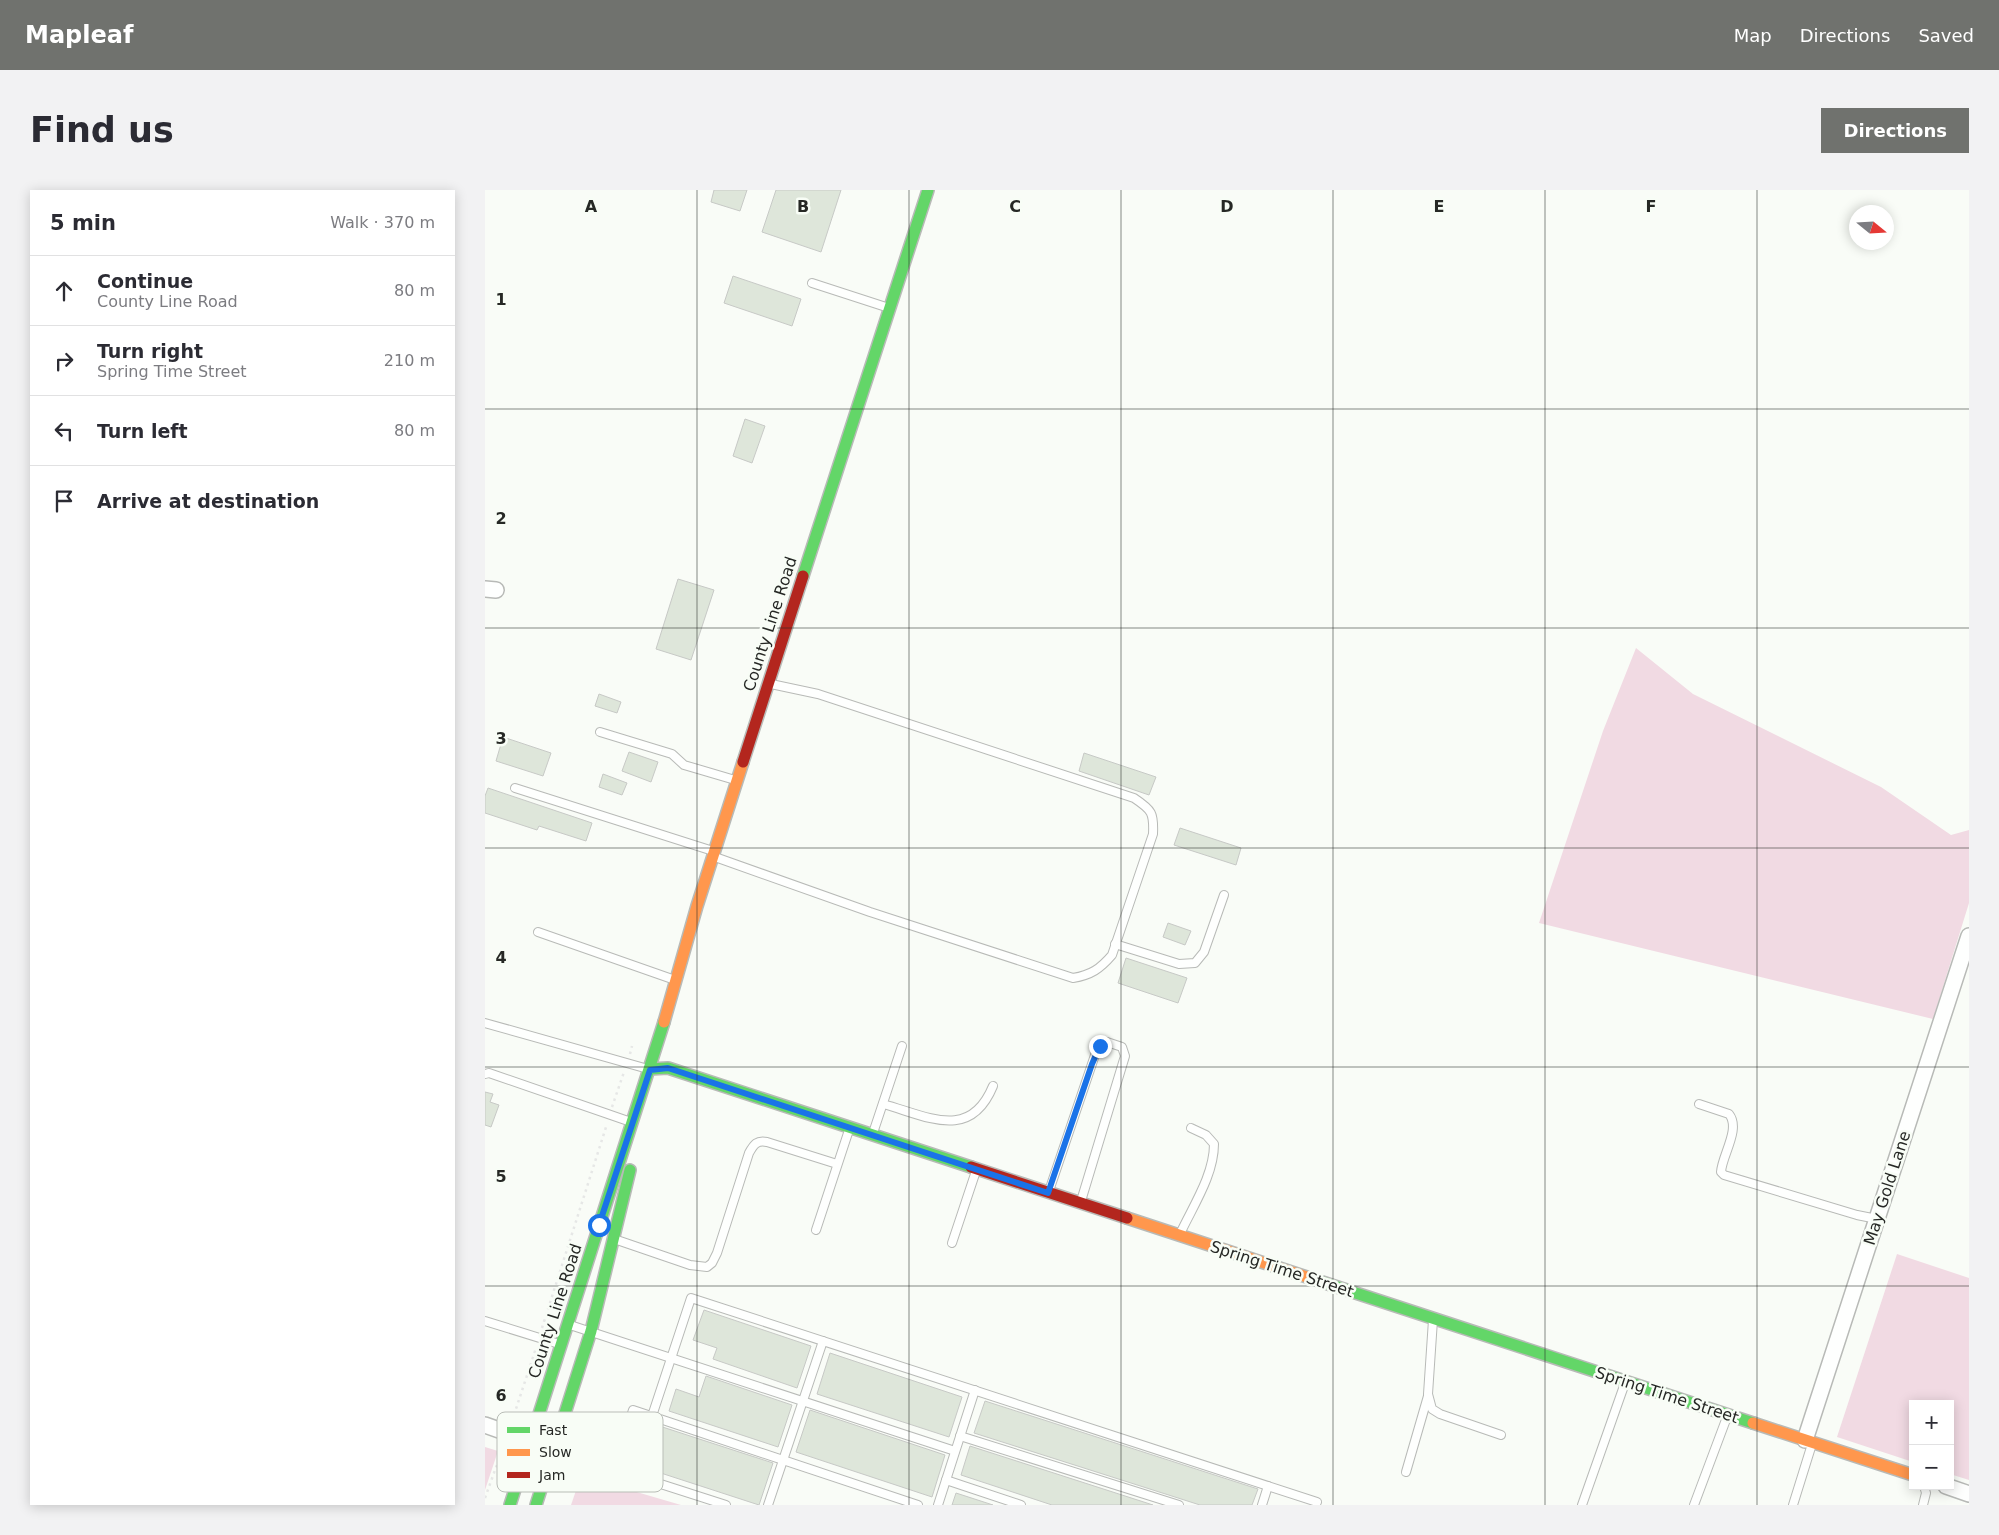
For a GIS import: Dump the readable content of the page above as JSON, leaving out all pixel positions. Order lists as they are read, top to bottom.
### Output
{
  "streets": {
    "main road": ["County Line Road", "Spring Time Street"],
    "street": ["May Gold Lane"]
  },
  "crossings": [
    ["County Line Road", "Spring Time Street"],
    ["May Gold Lane", "Spring Time Street"]
  ],
  "legend": ["Fast", "Slow", "Jam"],
  "north": "right",
  "page": {
    "header": "Mapleaf",
    "nav": ["Map", "Directions", "Saved"],
    "buttons": "Directions",
    "title": "Find us",
    "heading": ["5 min", "Walk · 370 m"],
    "list": [
      ["Continue", "County Line Road", "80 m"],
      ["Turn right", "Spring Time Street", "210 m"],
      ["Turn left", "80 m"],
      "Arrive at destination"
    ],
    "map_buttons": ["+", "−"]
  },
  "grid": {
    "columns": [
      "A",
      "B",
      "C",
      "D",
      "E",
      "F"
    ],
    "rows": [
      "1",
      "2",
      "3",
      "4",
      "5",
      "6"
    ]
  }
}
